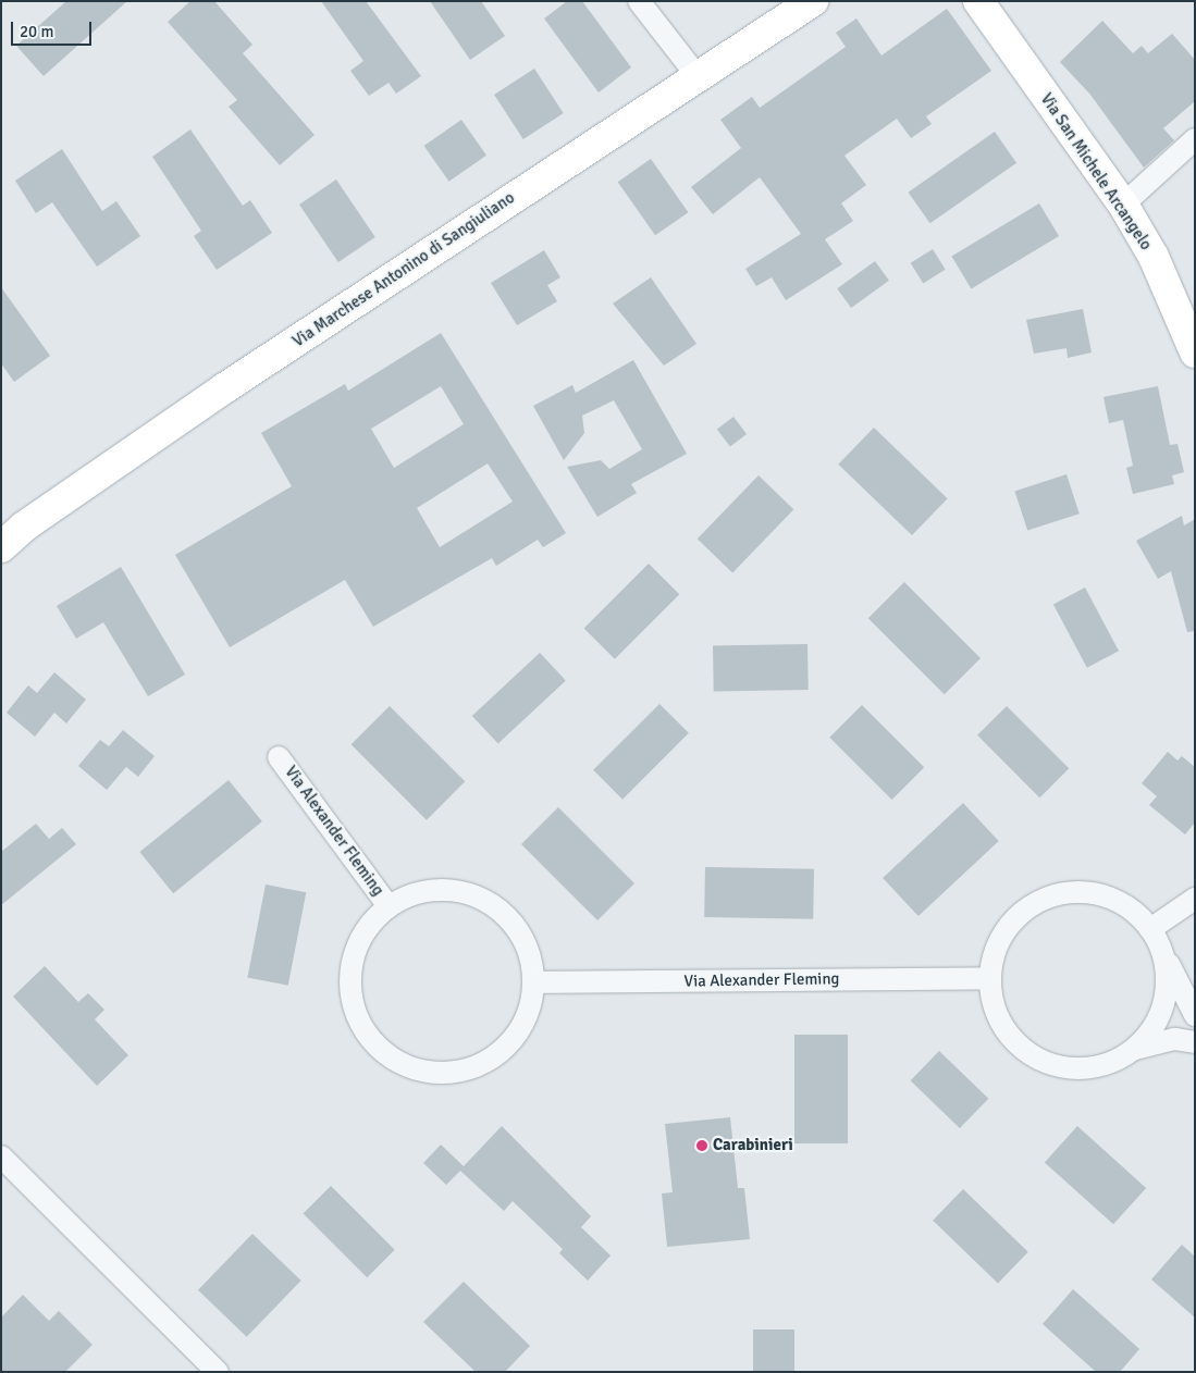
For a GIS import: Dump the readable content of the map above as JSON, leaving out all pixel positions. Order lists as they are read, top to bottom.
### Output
{
  "streets": {
    "main road": ["Via San Michele Arcangelo", "Via Marchese Antonino di Sangiuliano"],
    "street": ["Via Alexander Fleming"]
  },
  "places": ["Carabinieri"],
  "scale_bar": "20 m"
}
